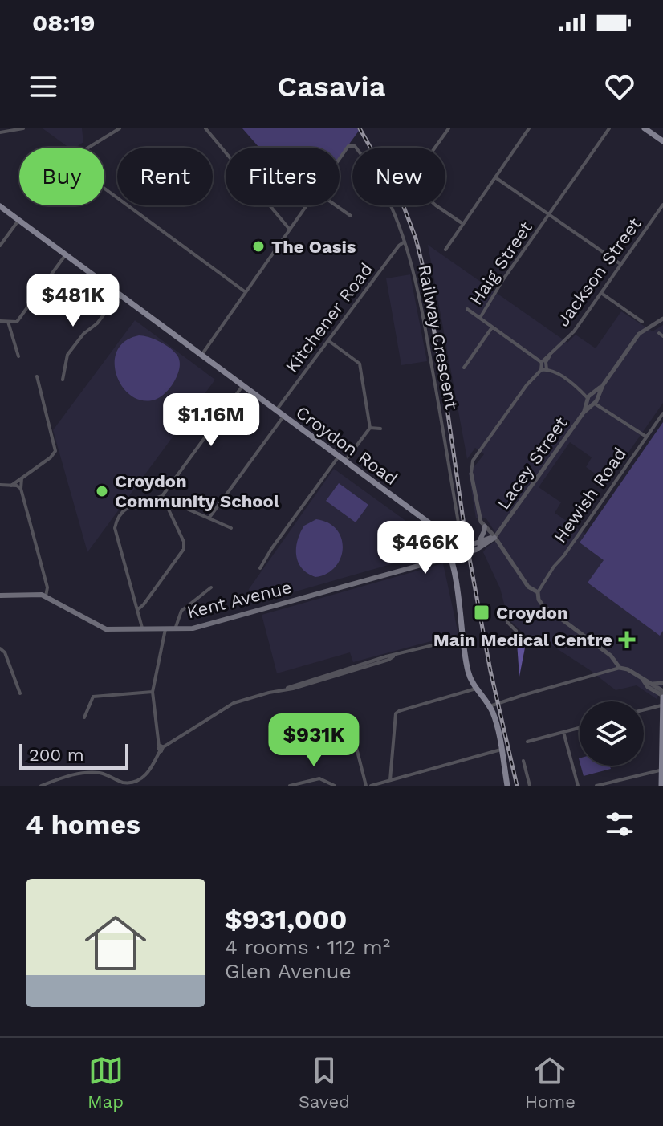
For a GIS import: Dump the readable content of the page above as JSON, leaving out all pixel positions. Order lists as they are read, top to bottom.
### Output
{
  "streets": {
    "main road": ["Croydon Road", "Kent Avenue"],
    "street": [
      "Haig Street",
      "Jackson Street",
      "Kitchener Road",
      "Railway Crescent",
      "Lacey Street",
      "Hewish Road"
    ]
  },
  "crossings": [
    ["Kitchener Road", "Railway Crescent"],
    ["Kitchener Road", "Croydon Road"],
    ["Railway Crescent", "Croydon Road"],
    ["Croydon Road", "Kent Avenue"],
    ["Lacey Street", "Kent Avenue"]
  ],
  "places": {
    "other": ["The Oasis", "Croydon Community School"],
    "transit": ["Croydon"],
    "health": ["Main Medical Centre"]
  },
  "scale_bar": "200 m",
  "page": {
    "status": "08:19",
    "header": "Casavia",
    "chip": [
      "Buy",
      "Rent",
      "Filters",
      "New"
    ],
    "price": [
      "$481K",
      "$1.16M",
      "$466K",
      "$931K"
    ],
    "scale": "200 m",
    "heading": "4 homes",
    "list": [
      {
        "name": "$931,000",
        "note": "4 rooms · 112 m² · Glen Avenue"
      }
    ],
    "tabs": ["Map", "Saved", "Home"]
  }
}
